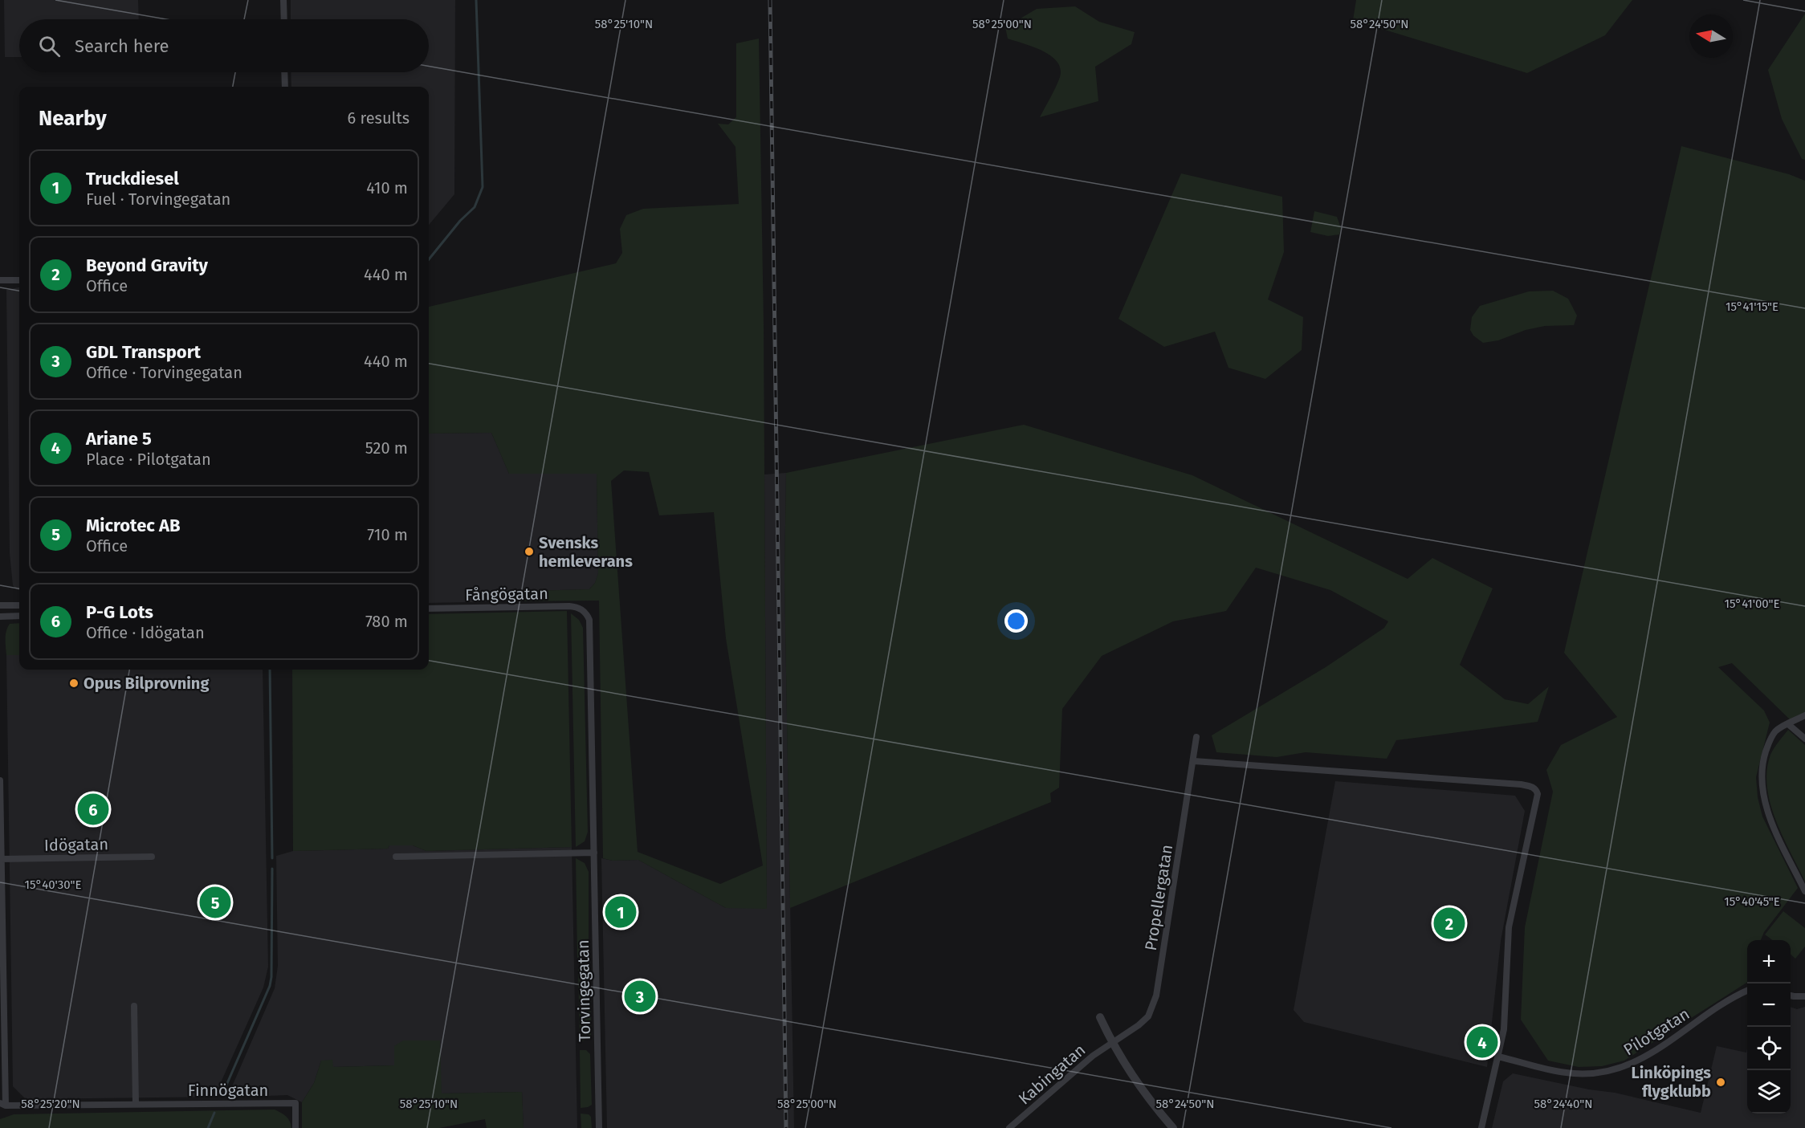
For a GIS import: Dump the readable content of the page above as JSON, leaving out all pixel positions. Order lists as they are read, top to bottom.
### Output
{
  "streets": {
    "street": [
      "Fångögatan",
      "Idögatan",
      "Propellergatan",
      "Torvingegatan",
      "Pilotgatan",
      "Kabingatan",
      "Finnögatan"
    ]
  },
  "crossings": [
    ["Fångögatan", "Torvingegatan"],
    ["Propellergatan", "Kabingatan"]
  ],
  "places": ["Svensks hemleverans", "Opus Bilprovning", "Linköpings flygklubb"],
  "north": "left",
  "page": {
    "search": "Search here",
    "heading": ["Nearby", "6 results"],
    "list": [
      {
        "mark": "1",
        "name": "Truckdiesel",
        "note": "Fuel · Torvingegatan",
        "value": "410 m"
      },
      {
        "mark": "2",
        "name": "Beyond Gravity",
        "note": "Office",
        "value": "440 m"
      },
      {
        "mark": "3",
        "name": "GDL Transport",
        "note": "Office · Torvingegatan",
        "value": "440 m"
      },
      {
        "mark": "4",
        "name": "Ariane 5",
        "note": "Place · Pilotgatan",
        "value": "520 m"
      },
      {
        "mark": "5",
        "name": "Microtec AB",
        "note": "Office",
        "value": "710 m"
      },
      {
        "mark": "6",
        "name": "P-G Lots",
        "note": "Office · Idögatan",
        "value": "780 m"
      }
    ],
    "pins": [
      "6",
      "5",
      "1",
      "2",
      "3",
      "4"
    ],
    "map_buttons": ["+", "−"]
  },
  "coordinates": [
    "58°25'10\"N",
    "58°25'00\"N",
    "58°24'50\"N",
    "15°41'15\"E",
    "15°41'00\"E",
    "15°40'30\"E",
    "15°40'45\"E",
    "58°25'20\"N",
    "58°24'40\"N"
  ]
}
